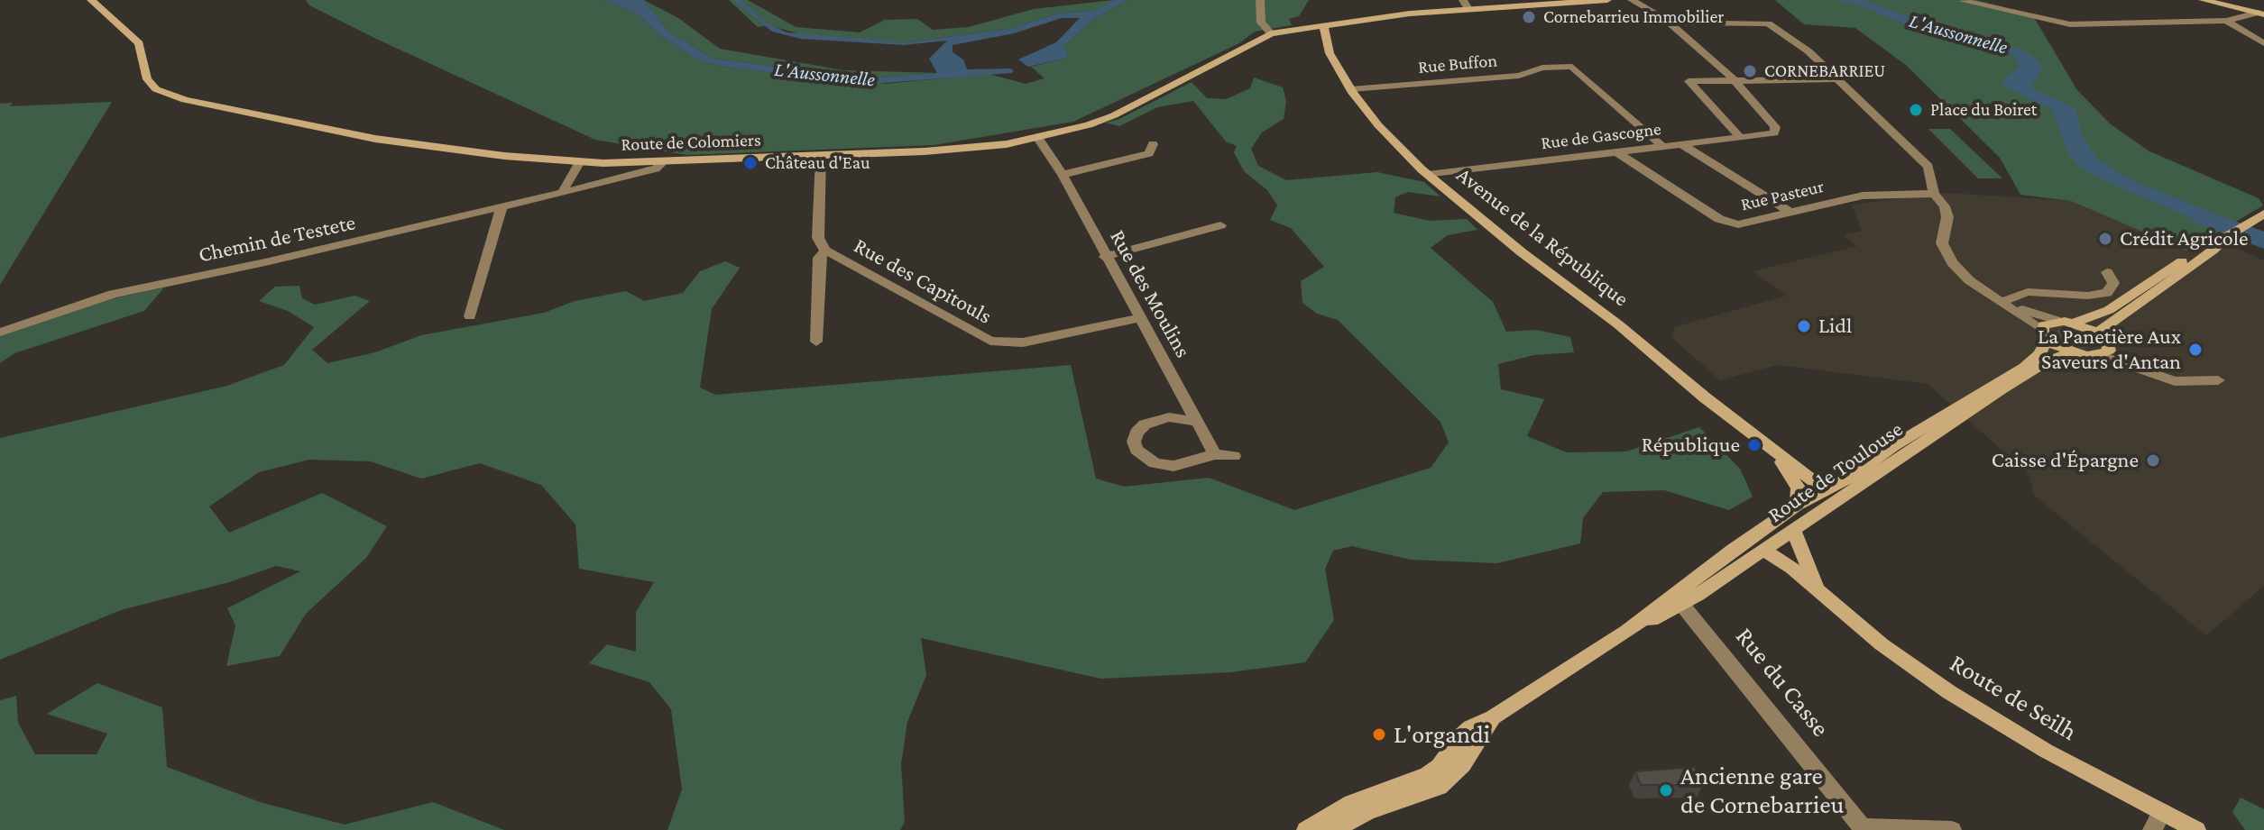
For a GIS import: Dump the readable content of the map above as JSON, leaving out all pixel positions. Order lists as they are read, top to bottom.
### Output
{
  "streets": {
    "street": [
      "Rue Buffon",
      "Rue de Gascogne",
      "Route de Colomiers",
      "Rue Pasteur",
      "Avenue de la République",
      "Chemin de Testete",
      "Rue des Capitouls",
      "Rue des Moulins",
      "Route de Toulouse",
      "Rue du Casse",
      "Route de Seilh"
    ]
  },
  "crossings": [
    ["Rue Buffon", "Rue de Gascogne"],
    ["Rue Buffon", "Avenue de la République"],
    ["Rue de Gascogne", "Rue Pasteur"],
    ["Rue de Gascogne", "Avenue de la République"],
    ["Route de Colomiers", "Avenue de la République"],
    ["Route de Colomiers", "Chemin de Testete"],
    ["Route de Colomiers", "Rue des Capitouls"],
    ["Route de Colomiers", "Rue des Moulins"],
    ["Avenue de la République", "Route de Toulouse"],
    ["Rue des Capitouls", "Rue des Moulins"],
    ["Route de Toulouse", "Rue du Casse"],
    ["Route de Toulouse", "Route de Seilh"]
  ],
  "water": ["L'Aussonnelle"],
  "places": [
    "Cornebarrieu Immobilier",
    "CORNEBARRIEU",
    "Place du Boiret",
    "Château d'Eau",
    "Crédit Agricole",
    "Lidl",
    "La Panetière Aux Saveurs d'Antan",
    "République",
    "Caisse d'Épargne",
    "L'organdi",
    "Ancienne gare de Cornebarrieu"
  ]
}
